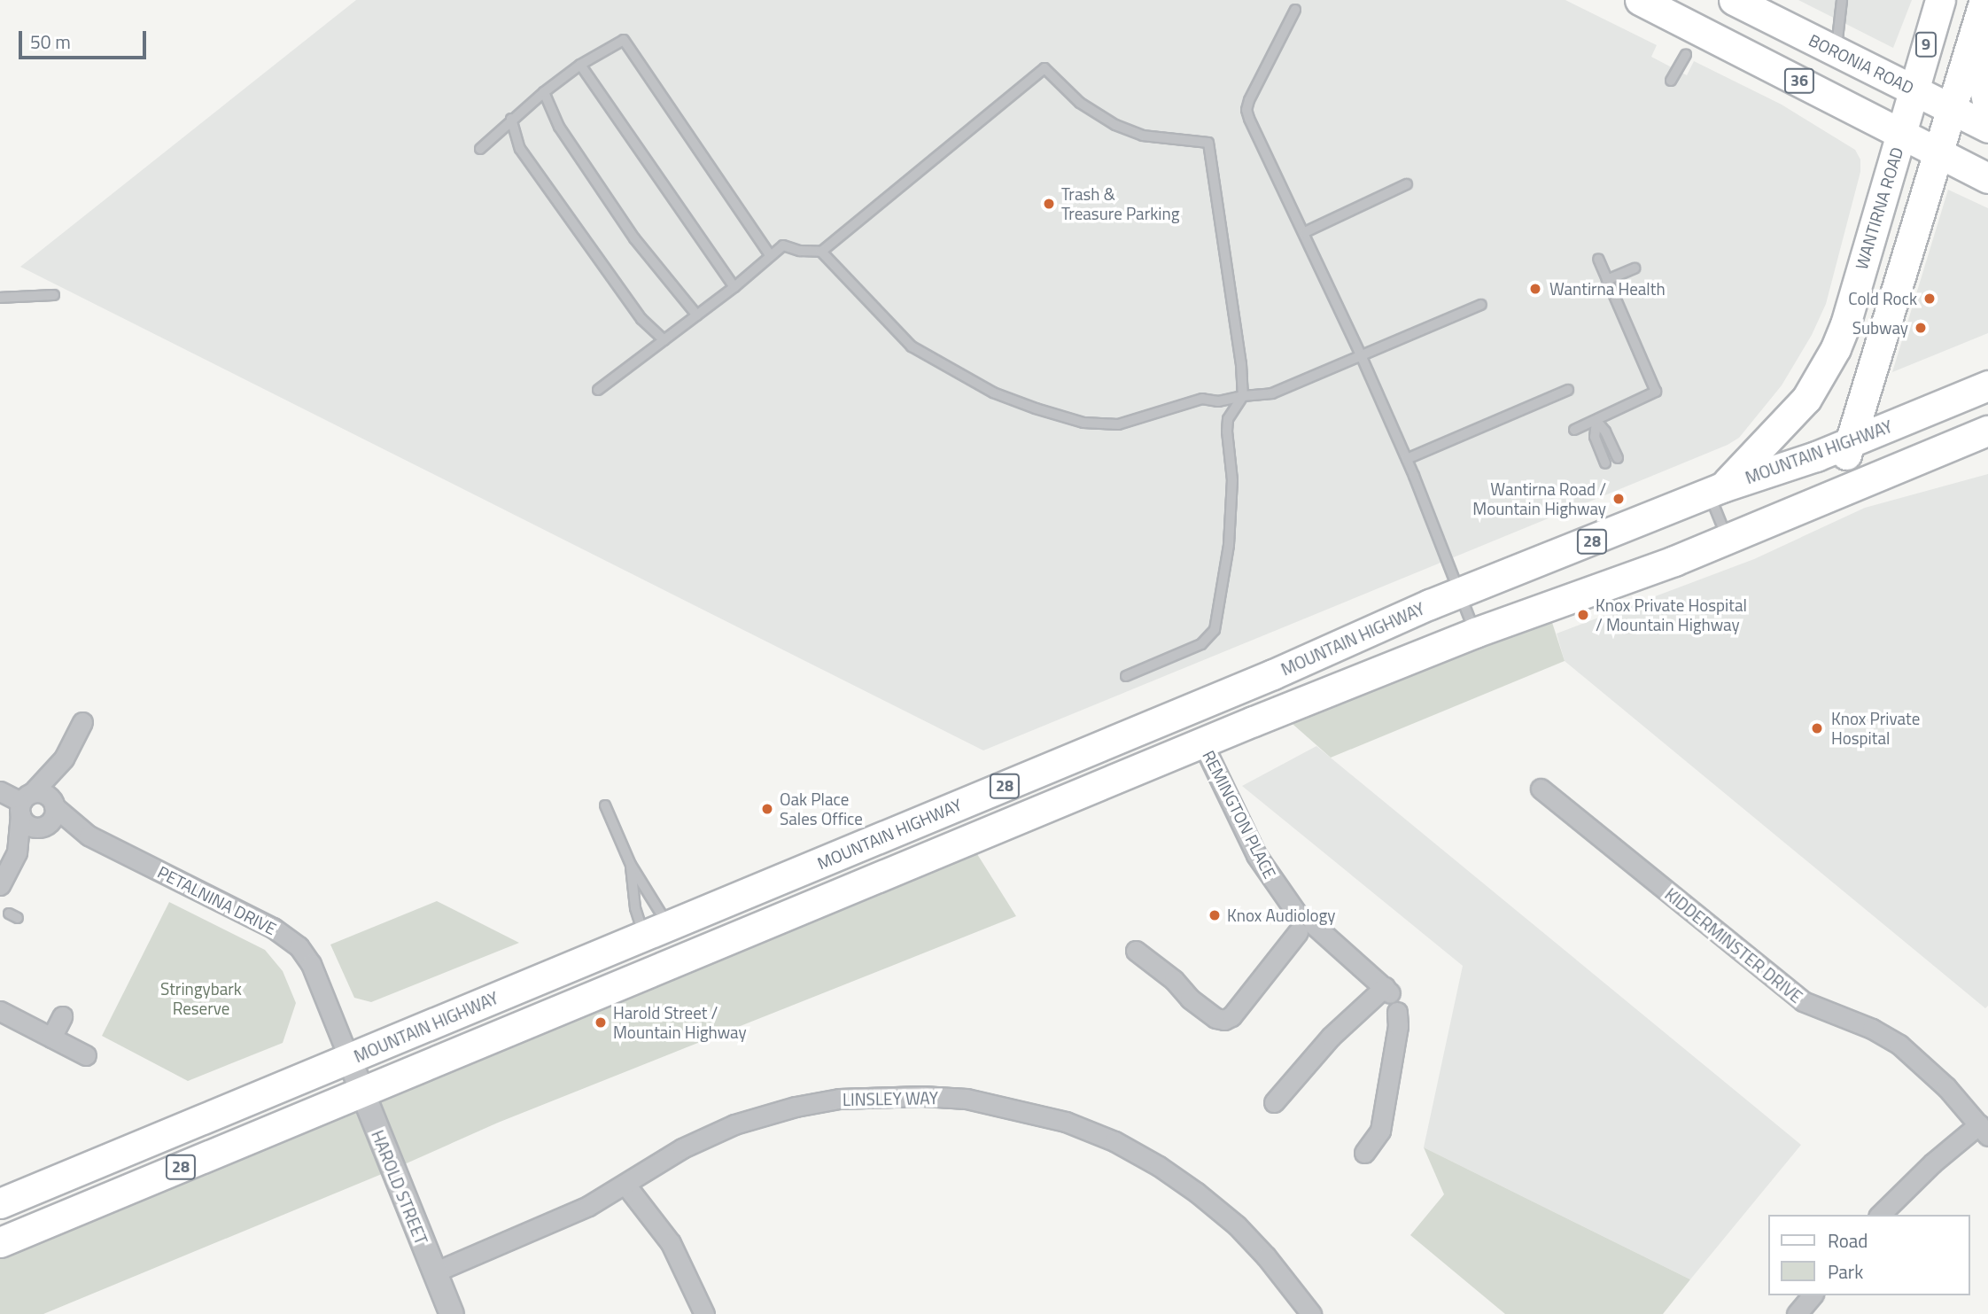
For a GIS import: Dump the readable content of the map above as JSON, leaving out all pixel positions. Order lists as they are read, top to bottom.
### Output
{
  "streets": {
    "main road": [
      "9",
      "BORONIA ROAD",
      "36",
      "WANTIRNA ROAD",
      "MOUNTAIN HIGHWAY",
      "28"
    ],
    "street": [
      "REMINGTON PLACE",
      "PETALNINA DRIVE",
      "KIDDERMINSTER DRIVE",
      "LINSLEY WAY",
      "HAROLD STREET"
    ]
  },
  "crossings": [
    ["BORONIA ROAD", "WANTIRNA ROAD"],
    ["36", "WANTIRNA ROAD"],
    ["WANTIRNA ROAD", "MOUNTAIN HIGHWAY"],
    ["MOUNTAIN HIGHWAY", "REMINGTON PLACE"],
    ["MOUNTAIN HIGHWAY", "PETALNINA DRIVE"],
    ["MOUNTAIN HIGHWAY", "HAROLD STREET"],
    ["PETALNINA DRIVE", "HAROLD STREET"],
    ["LINSLEY WAY", "HAROLD STREET"]
  ],
  "parks": ["Stringybark Reserve"],
  "places": [
    "Trash & Treasure Parking",
    "Wantirna Health",
    "Cold Rock",
    "Subway",
    "Wantirna Road / Mountain Highway",
    "Knox Private Hospital / Mountain Highway",
    "Knox Private Hospital",
    "Oak Place Sales Office",
    "Knox Audiology",
    "Harold Street / Mountain Highway"
  ],
  "legend": ["Road", "Park"],
  "scale_bar": "50 m"
}
